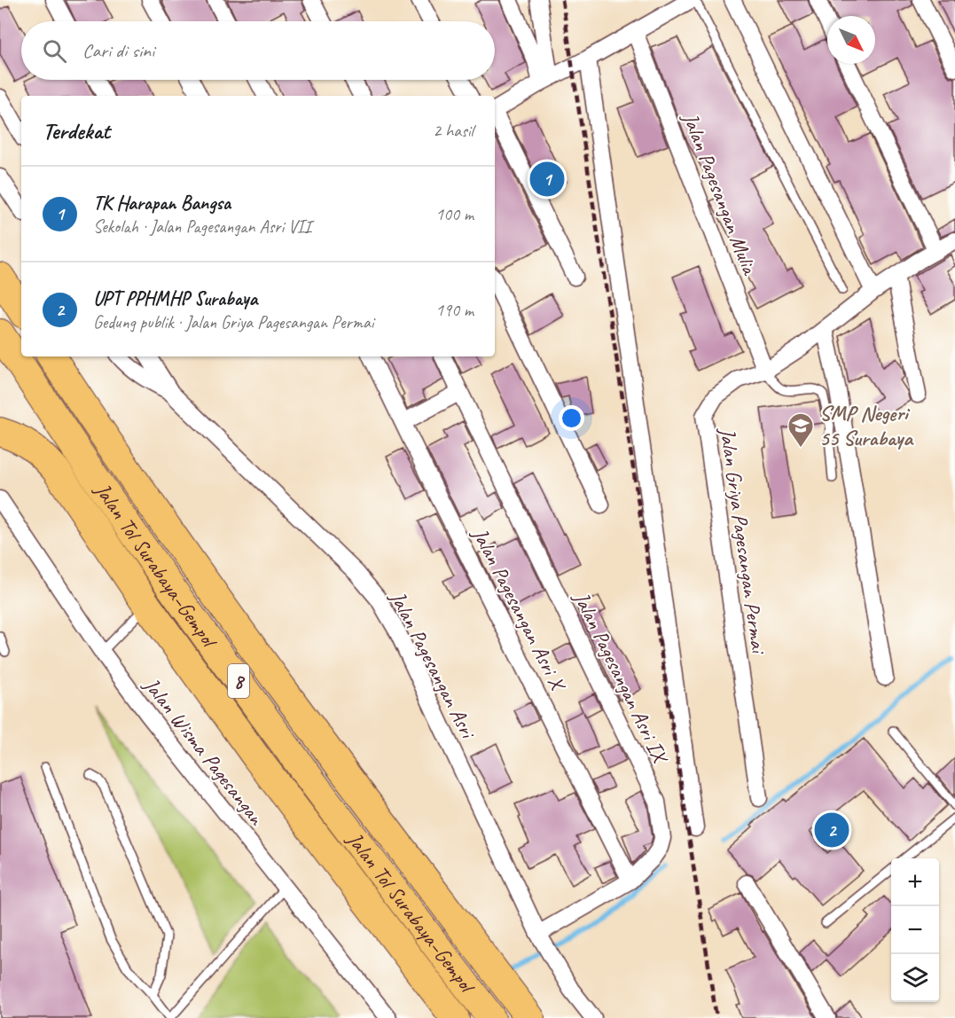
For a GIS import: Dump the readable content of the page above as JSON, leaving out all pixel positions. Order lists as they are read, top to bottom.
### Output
{
  "streets": {
    "highway": ["Jalan Tol Surabaya–Gempol", "8"],
    "street": [
      "Jalan Pagesangan Mulia",
      "Jalan Griya Pagesangan Permai",
      "Jalan Pagesangan Asri X",
      "Jalan Pagesangan Asri",
      "Jalan Pagesangan Asri IX",
      "Jalan Wisma Pagesangan"
    ]
  },
  "crossings": [
    ["Jalan Pagesangan Mulia", "Jalan Griya Pagesangan Permai"],
    ["Jalan Pagesangan Asri X", "Jalan Pagesangan Asri IX"],
    ["Jalan Pagesangan Asri", "Jalan Pagesangan Asri IX"]
  ],
  "places": {
    "school or university": ["SMP Negeri 55 Surabaya"]
  },
  "north": "bottom right",
  "page": {
    "search": "Cari di sini",
    "heading": ["Terdekat", "2 hasil"],
    "pins": ["1", "2"],
    "list": [
      {
        "mark": "1",
        "name": "TK Harapan Bangsa",
        "note": "Sekolah · Jalan Pagesangan Asri VII",
        "value": "100 m"
      },
      {
        "mark": "2",
        "name": "UPT PPHMHP Surabaya",
        "note": "Gedung publik · Jalan Griya Pagesangan Permai",
        "value": "190 m"
      }
    ],
    "map_buttons": ["+", "−"]
  }
}
